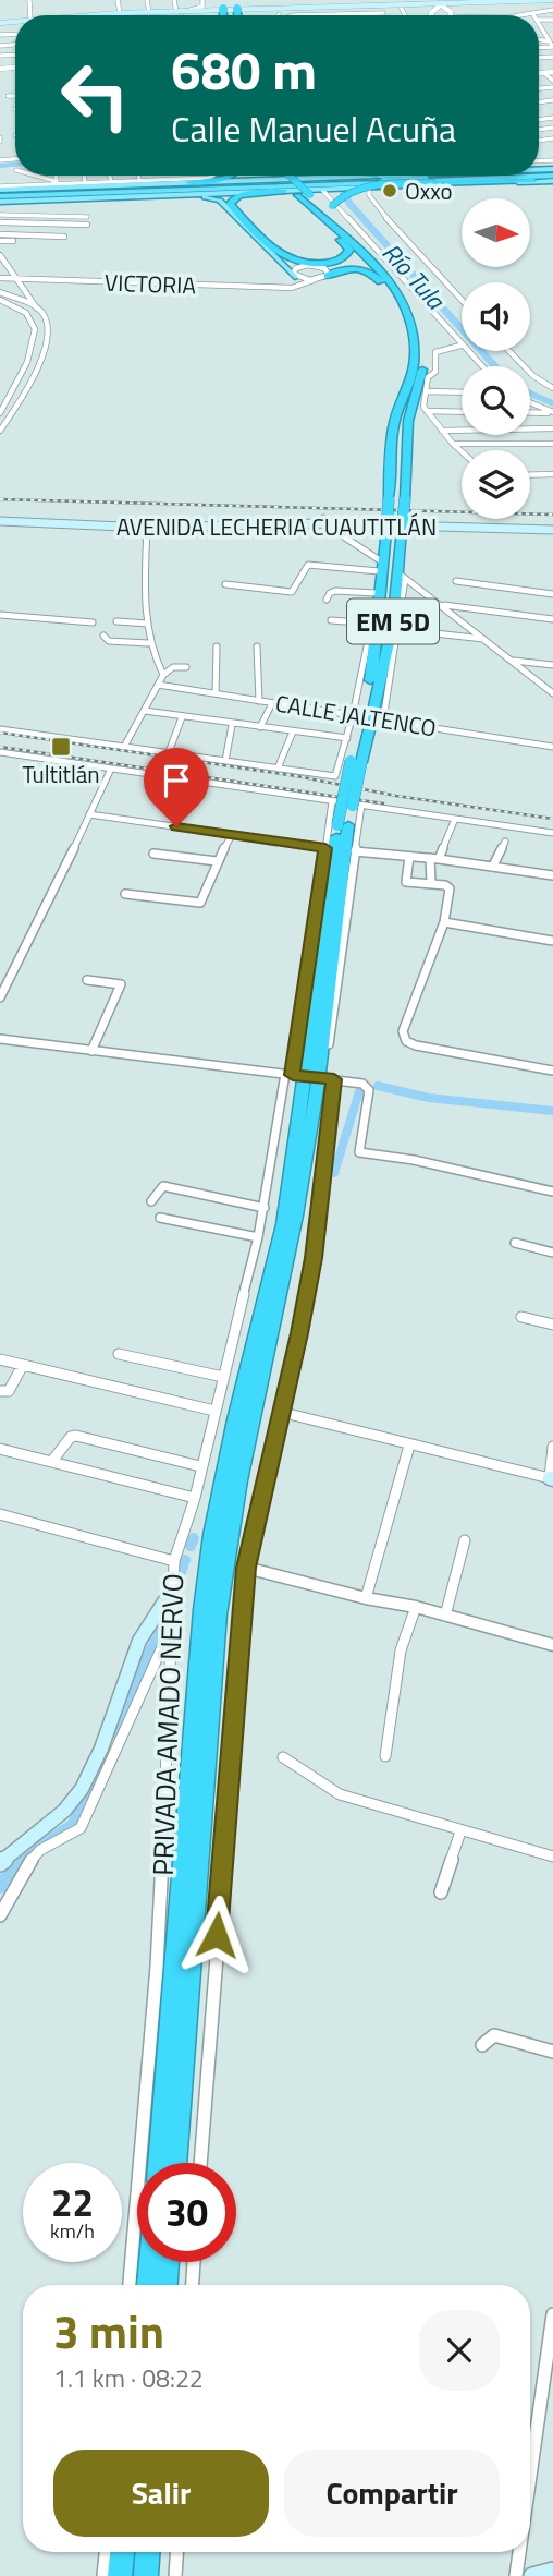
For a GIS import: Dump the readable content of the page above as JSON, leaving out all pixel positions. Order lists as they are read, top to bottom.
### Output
{
  "streets": {
    "highway": ["EM 5D"],
    "main road": ["AVENIDA LECHERIA CUAUTITLÁN"],
    "street": ["VICTORIA", "CALLE JALTENCO", "PRIVADA AMADO NERVO"]
  },
  "crossings": [
    ["EM 5D", "CALLE JALTENCO"],
    ["EM 5D", "PRIVADA AMADO NERVO"]
  ],
  "water": ["Río Tula"],
  "places": {
    "other": ["Oxxo"],
    "transit": ["Tultitlán"]
  },
  "north": "right",
  "page": {
    "turn": ["680 m", "Calle Manuel Acuña"],
    "speed": "22 km/h",
    "limit": "30",
    "heading": ["3 min", "1.1 km · 08:22"],
    "buttons": ["Salir", "Compartir"]
  }
}
